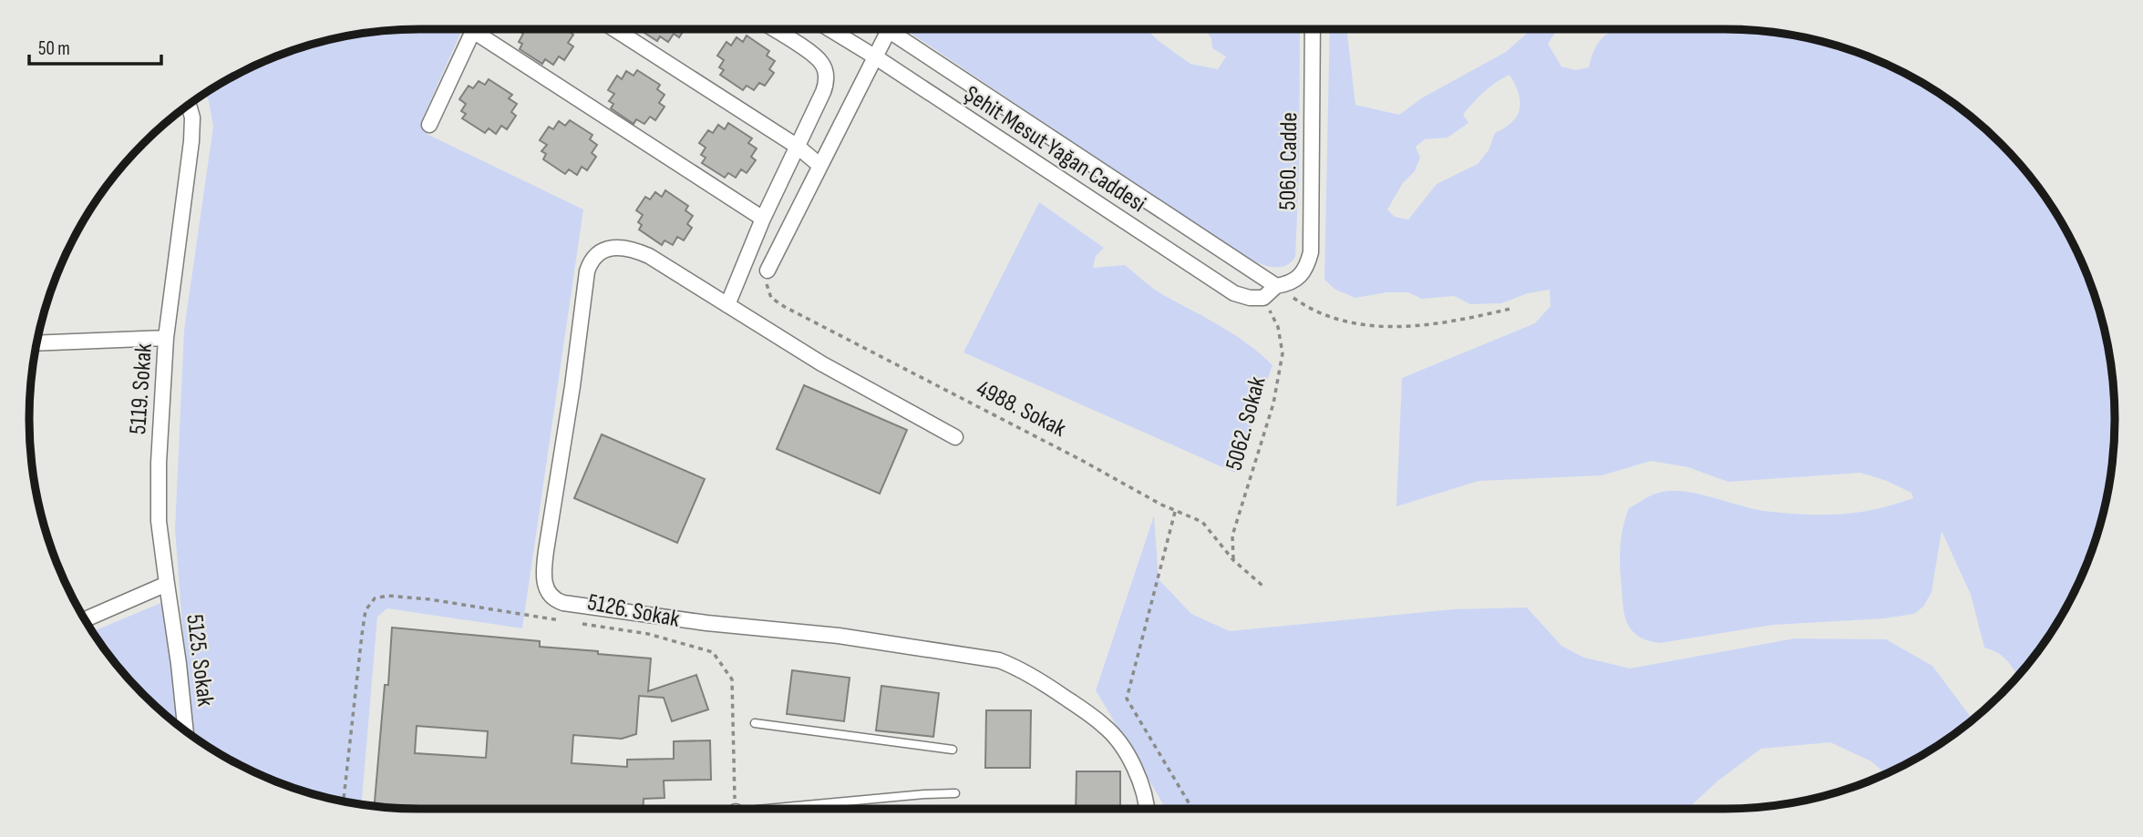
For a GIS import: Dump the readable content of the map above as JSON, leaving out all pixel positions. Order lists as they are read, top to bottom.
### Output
{
  "streets": {
    "street": [
      "Şehit Mesut Yağan Caddesi",
      "5060. Cadde",
      "5119. Sokak",
      "5125. Sokak"
    ],
    "path": ["4988. Sokak", "5062. Sokak", "5126. Sokak"]
  },
  "crossings": [
    ["Şehit Mesut Yağan Caddesi", "5060. Cadde"],
    ["Şehit Mesut Yağan Caddesi", "5062. Sokak"],
    ["5119. Sokak", "5125. Sokak"],
    ["4988. Sokak", "5062. Sokak"]
  ],
  "scale_bar": "50 m"
}
